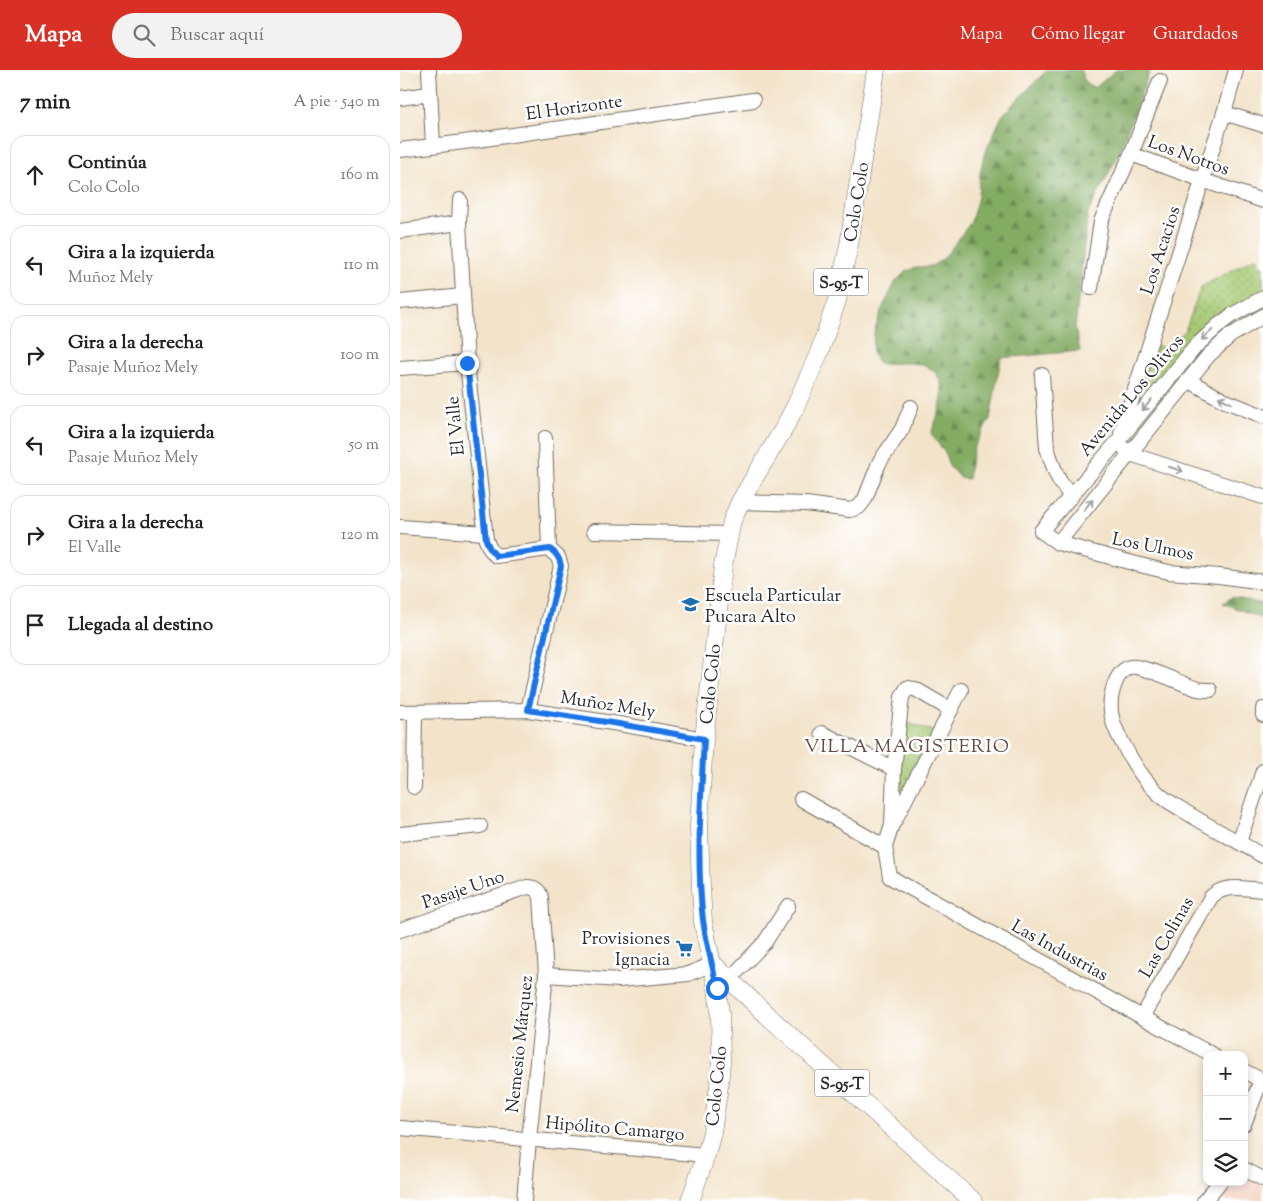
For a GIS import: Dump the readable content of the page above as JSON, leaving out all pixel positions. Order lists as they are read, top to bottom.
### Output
{
  "streets": {
    "main road": ["Colo Colo", "S-95-T"],
    "street": [
      "El Horizonte",
      "Los Notros",
      "Los Acacios",
      "Avenida Los Olivos",
      "El Valle",
      "Los Ulmos",
      "Muñoz Mely",
      "Pasaje Uno",
      "Las Colinas",
      "Las Industrias",
      "Nemesio Márquez",
      "Hipólito Camargo"
    ]
  },
  "crossings": [
    ["Los Notros", "Los Acacios"],
    ["Colo Colo", "S-95-T"],
    ["Colo Colo", "Muñoz Mely"],
    ["Colo Colo", "Hipólito Camargo"],
    ["Los Acacios", "Avenida Los Olivos"],
    ["Avenida Los Olivos", "Los Ulmos"],
    ["Pasaje Uno", "Nemesio Márquez"],
    ["Las Colinas", "Las Industrias"],
    ["Nemesio Márquez", "Hipólito Camargo"]
  ],
  "districts": ["VILLA MAGISTERIO"],
  "places": {
    "school or university": ["Escuela Particular Pucara Alto"],
    "supermarket": ["Provisiones Ignacia"]
  },
  "page": {
    "header": "Mapa",
    "search": "Buscar aquí",
    "nav": ["Mapa", "Cómo llegar", "Guardados"],
    "heading": ["7 min", "A pie · 540 m"],
    "list": [
      ["Continúa", "Colo Colo", "160 m"],
      ["Gira a la izquierda", "Muñoz Mely", "110 m"],
      ["Gira a la derecha", "Pasaje Muñoz Mely", "100 m"],
      ["Gira a la izquierda", "Pasaje Muñoz Mely", "50 m"],
      ["Gira a la derecha", "El Valle", "120 m"],
      "Llegada al destino"
    ],
    "map_buttons": ["+", "−"]
  }
}
